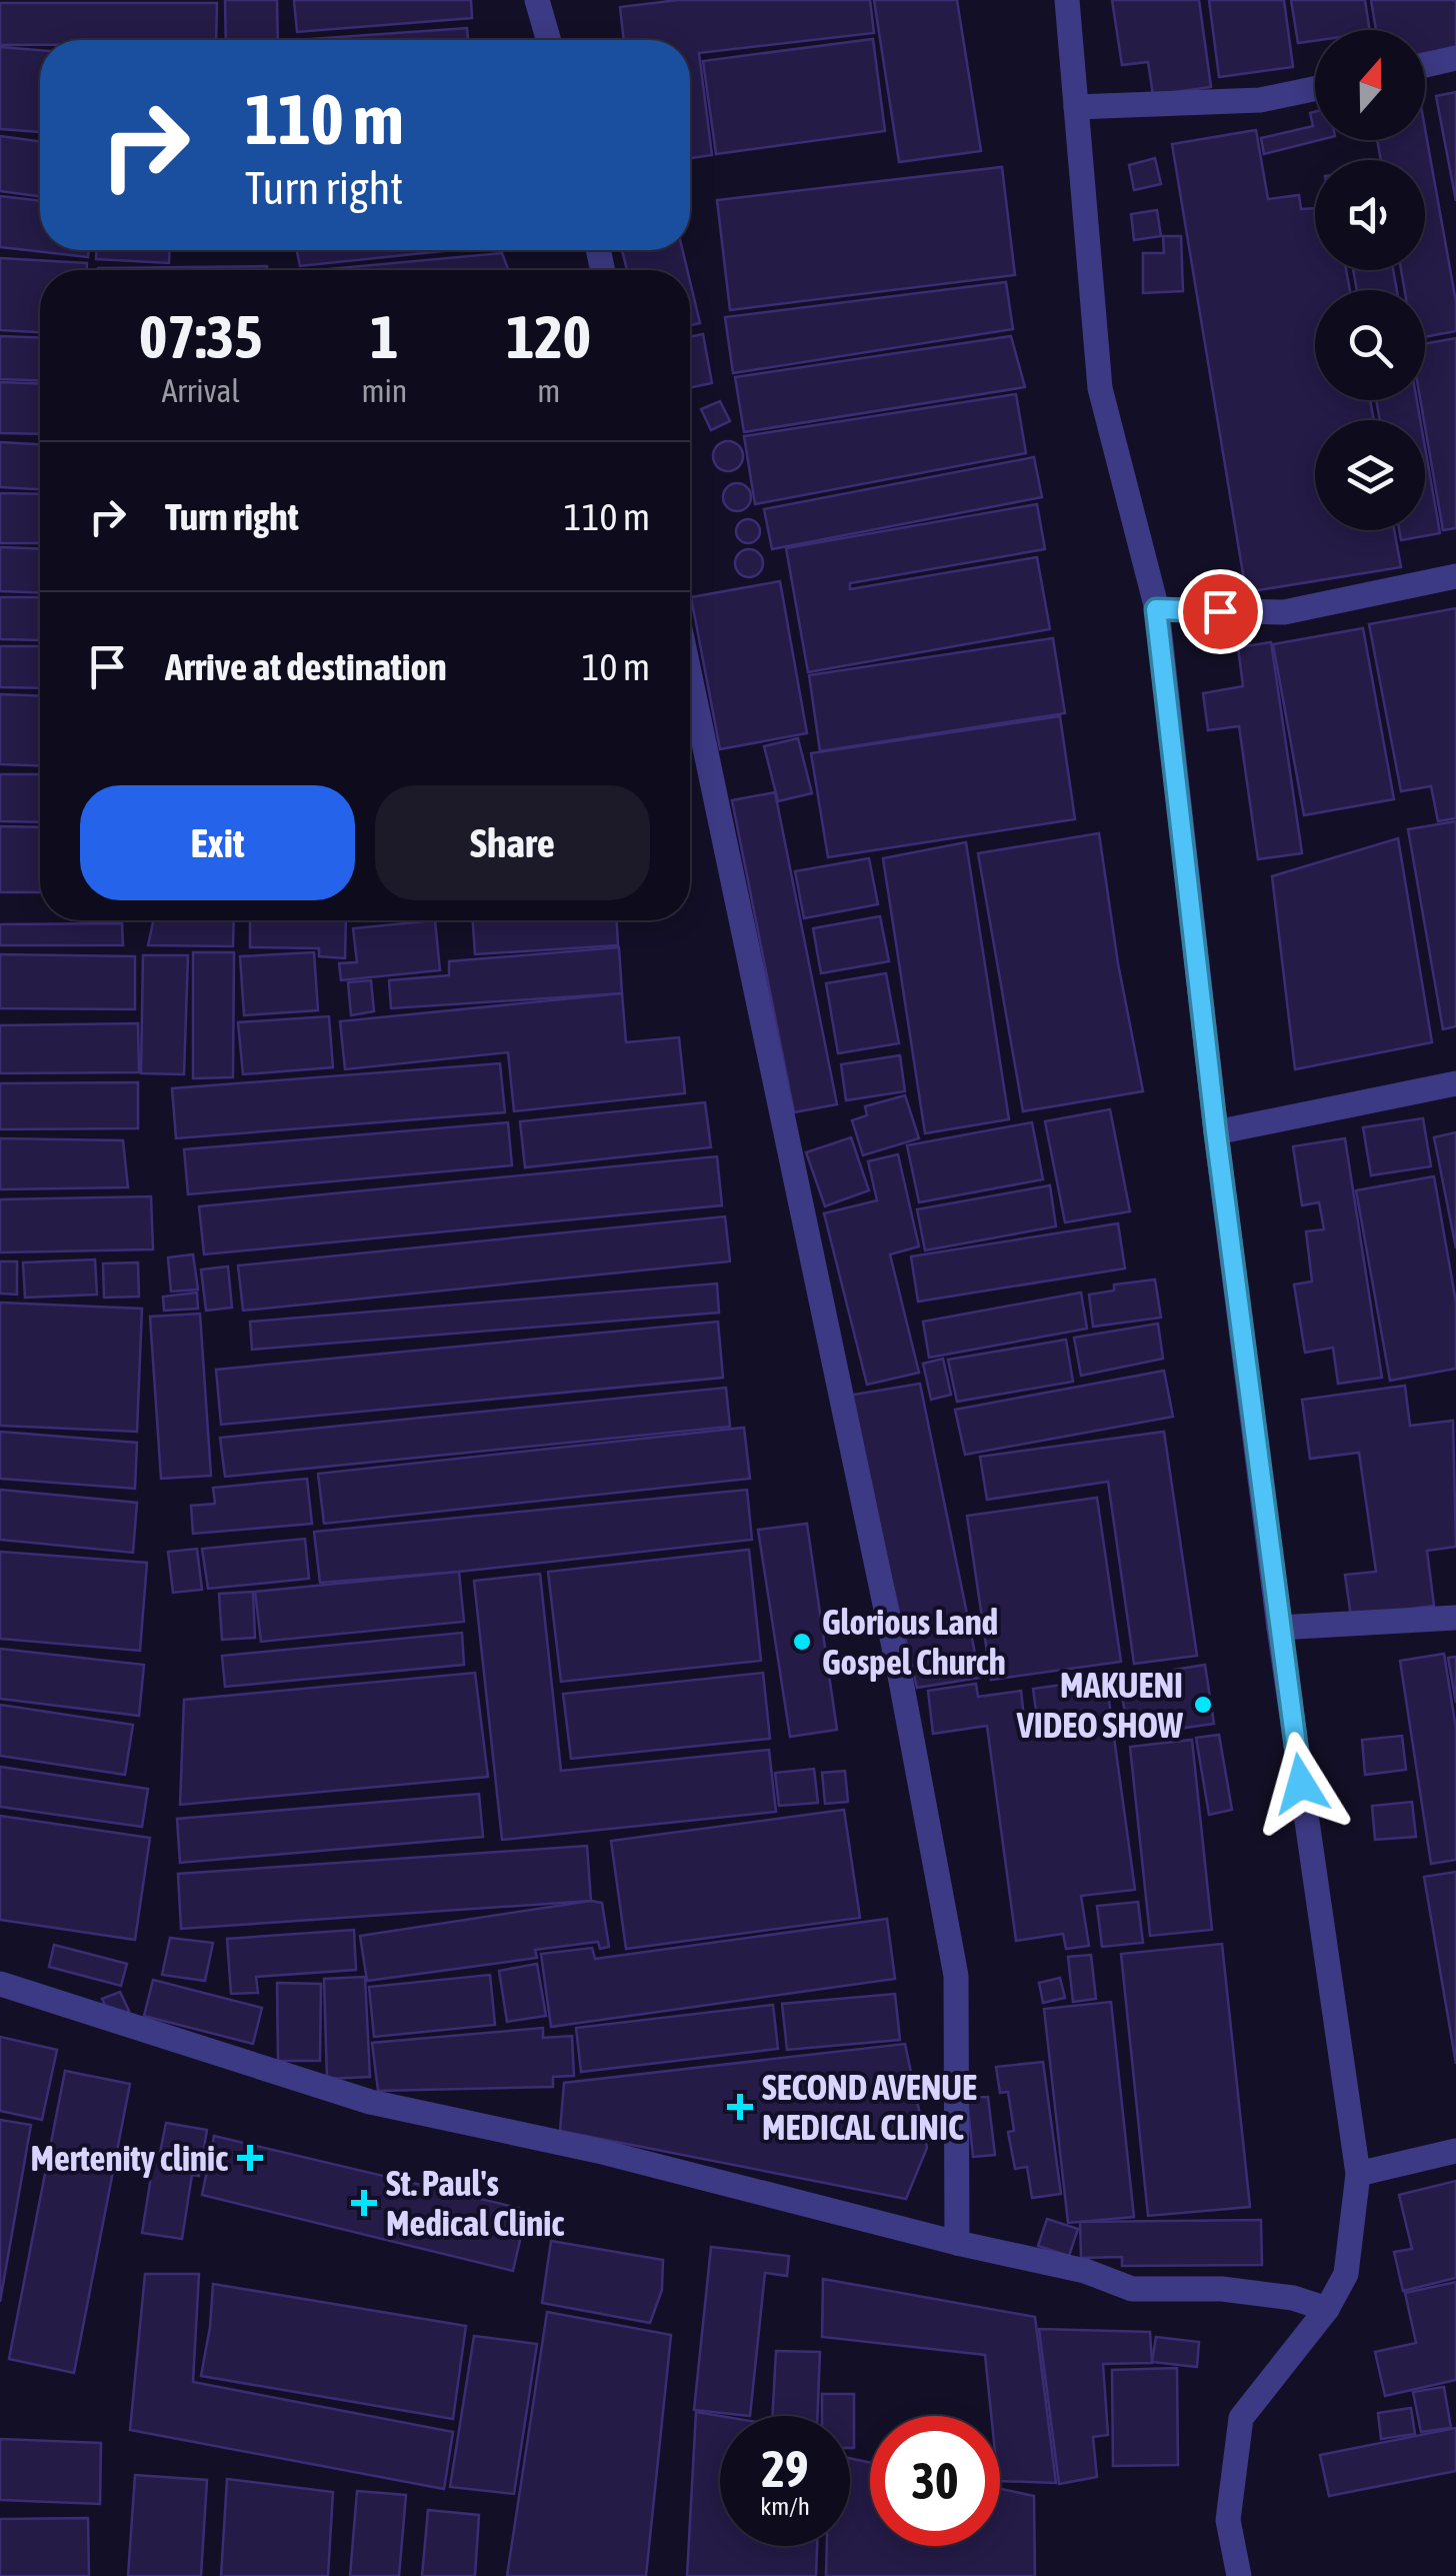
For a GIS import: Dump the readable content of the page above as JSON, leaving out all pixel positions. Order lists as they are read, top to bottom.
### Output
{
  "places": {
    "other": ["Glorious Land Gospel Church", "MAKUENI VIDEO SHOW"],
    "health": ["SECOND AVENUE MEDICAL CLINIC", "Mertenity clinic", "St. Paul's Medical Clinic"]
  },
  "north": "top",
  "page": {
    "turn": ["110 m", "Turn right"],
    "eta": [
      "07:35",
      "Arrival",
      "1",
      "min",
      "120",
      "m"
    ],
    "list": [
      {
        "name": "Turn right",
        "value": "110 m"
      },
      {
        "name": "Arrive at destination",
        "value": "10 m"
      }
    ],
    "buttons": ["Exit", "Share"],
    "speed": "29 km/h",
    "limit": "30"
  }
}
